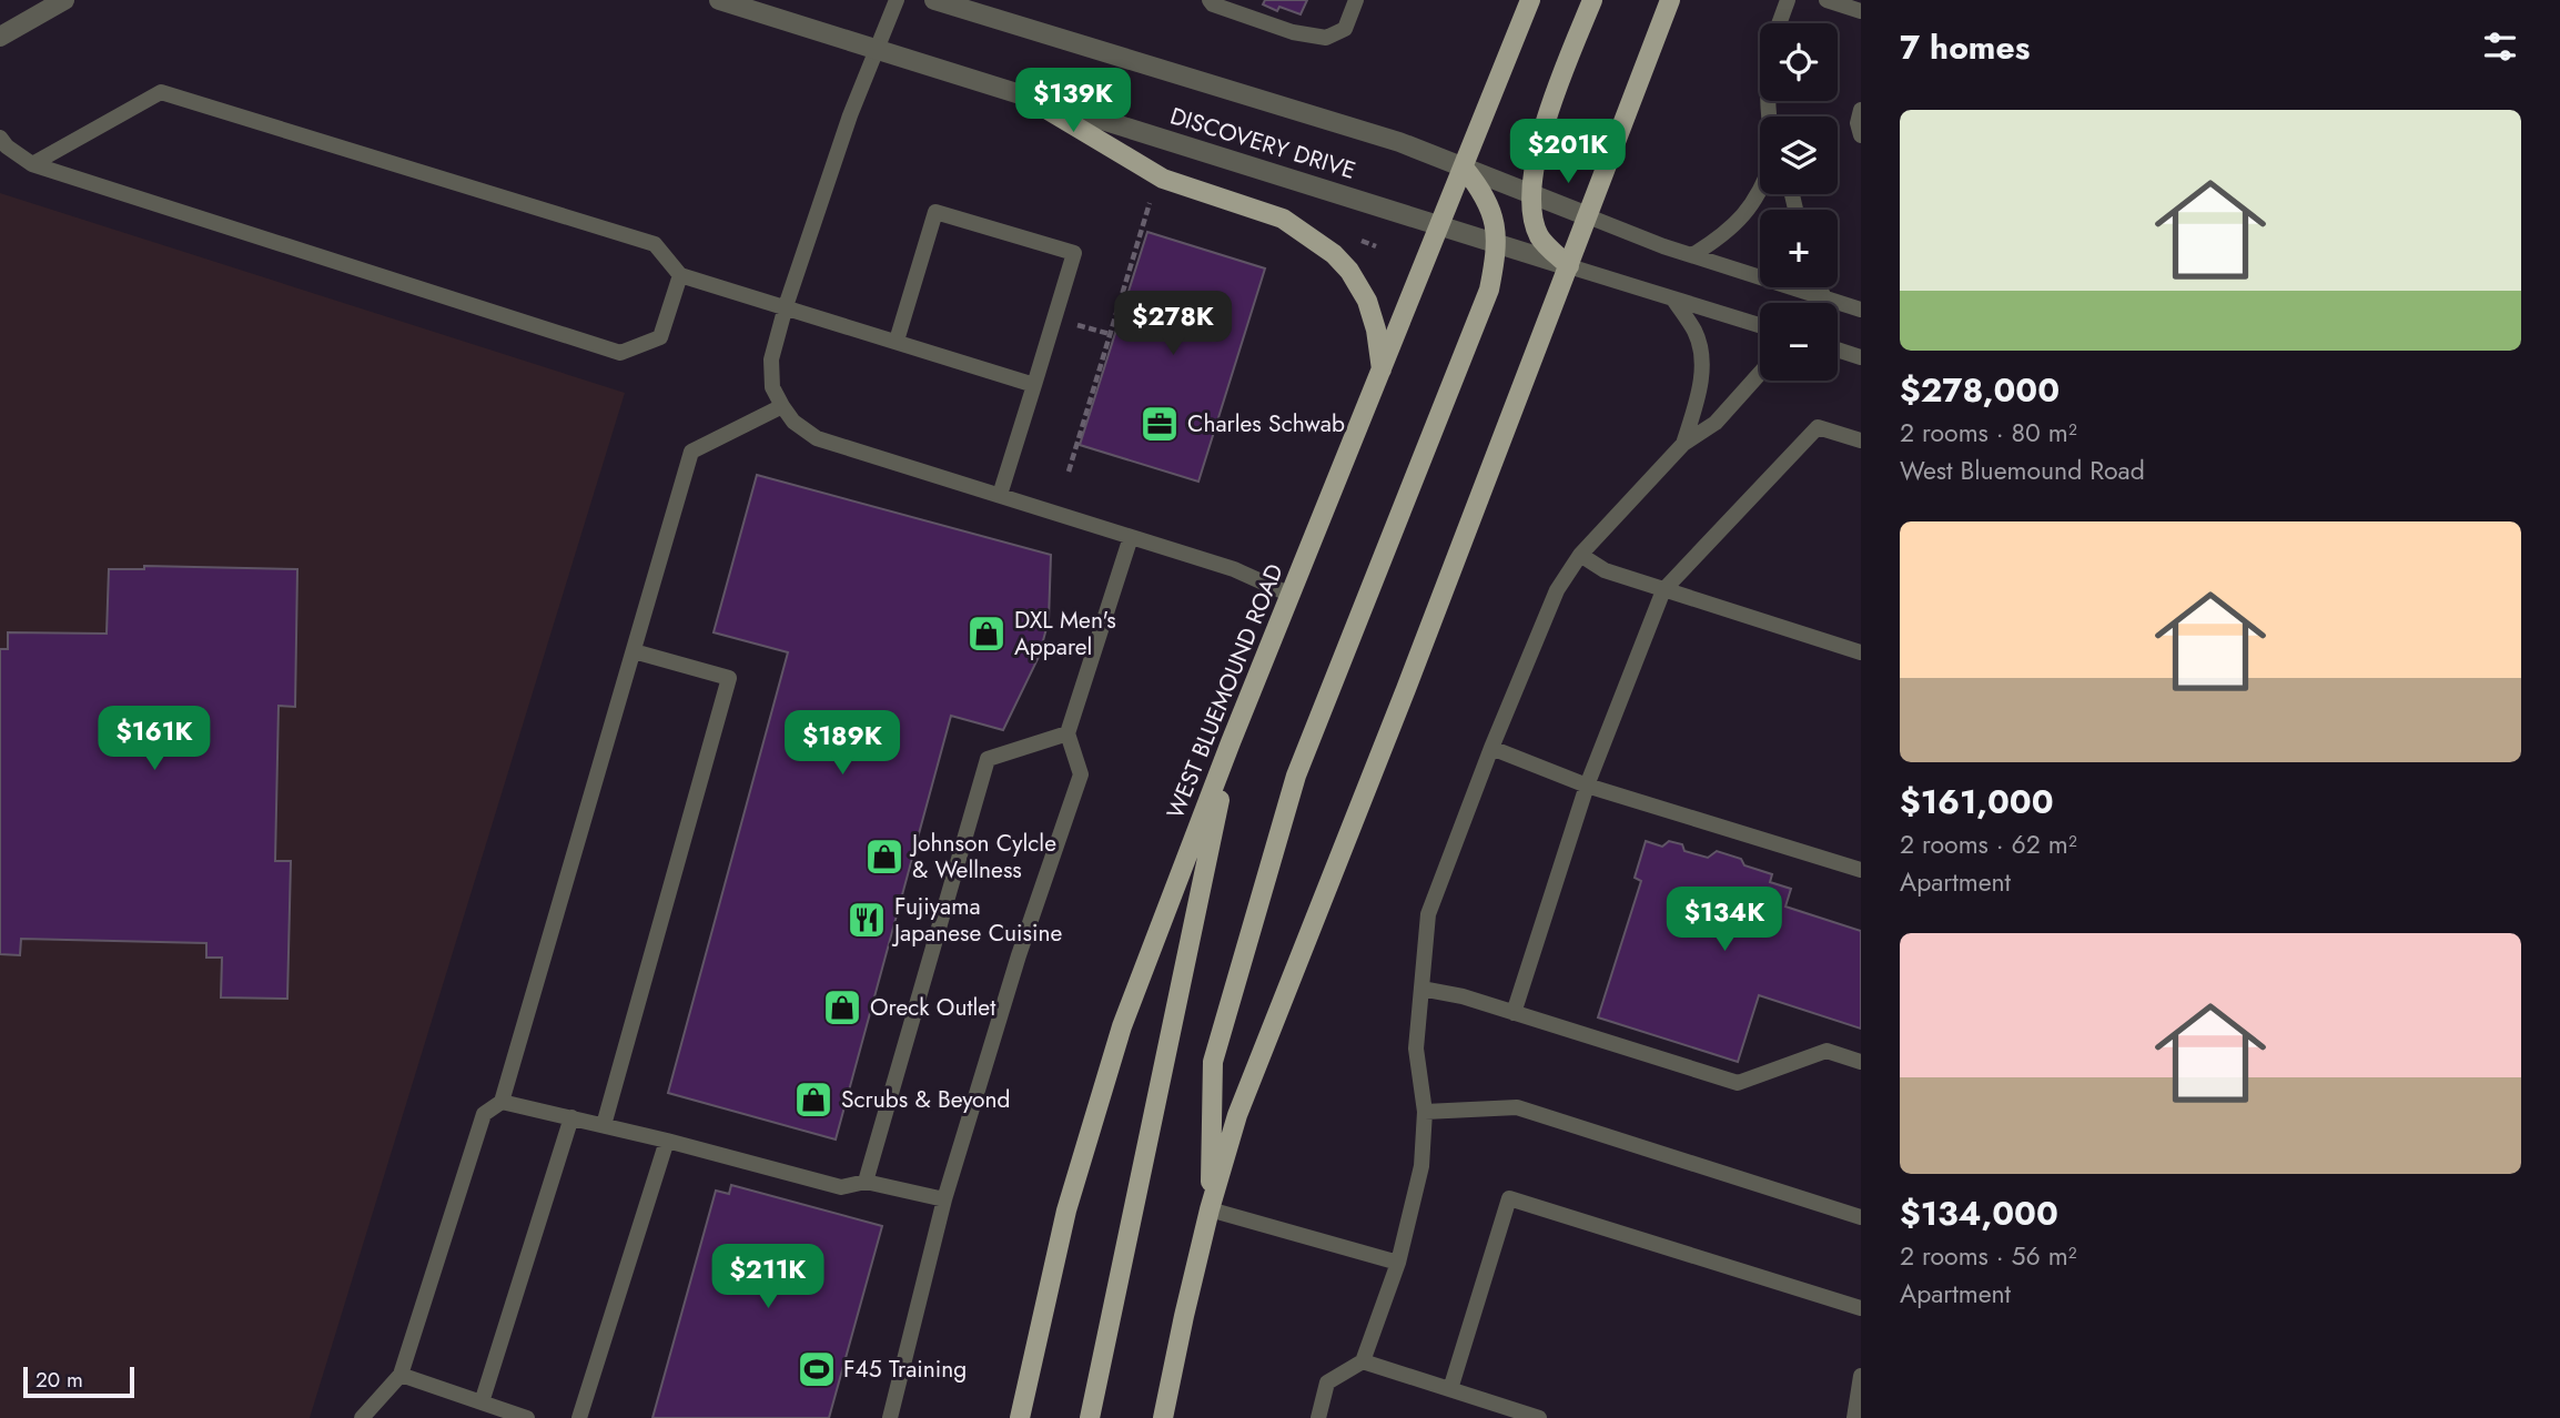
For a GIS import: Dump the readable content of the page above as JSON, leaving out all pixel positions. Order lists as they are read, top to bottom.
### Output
{
  "streets": {
    "main road": ["WEST BLUEMOUND ROAD"],
    "street": ["DISCOVERY DRIVE"]
  },
  "crossings": [
    ["DISCOVERY DRIVE", "WEST BLUEMOUND ROAD"]
  ],
  "places": {
    "office": ["Charles Schwab"],
    "shop": [
      "DXL Men's Apparel",
      "Johnson Cylcle & Wellness",
      "Oreck Outlet",
      "Scrubs & Beyond"
    ],
    "restaurant": ["Fujiyama Japanese Cuisine"],
    "sports": ["F45 Training"]
  },
  "scale_bar": "20 m",
  "page": {
    "heading": "7 homes",
    "map_buttons": ["+", "−"],
    "price": [
      "$139K",
      "$201K",
      "$278K",
      "$161K",
      "$189K",
      "$134K",
      "$211K"
    ],
    "list": [
      {
        "name": "$278,000",
        "note": "2 rooms · 80 m² · West Bluemound Road"
      },
      {
        "name": "$161,000",
        "note": "2 rooms · 62 m² · Apartment"
      },
      {
        "name": "$134,000",
        "note": "2 rooms · 56 m² · Apartment"
      }
    ],
    "scale": "20 m"
  }
}
